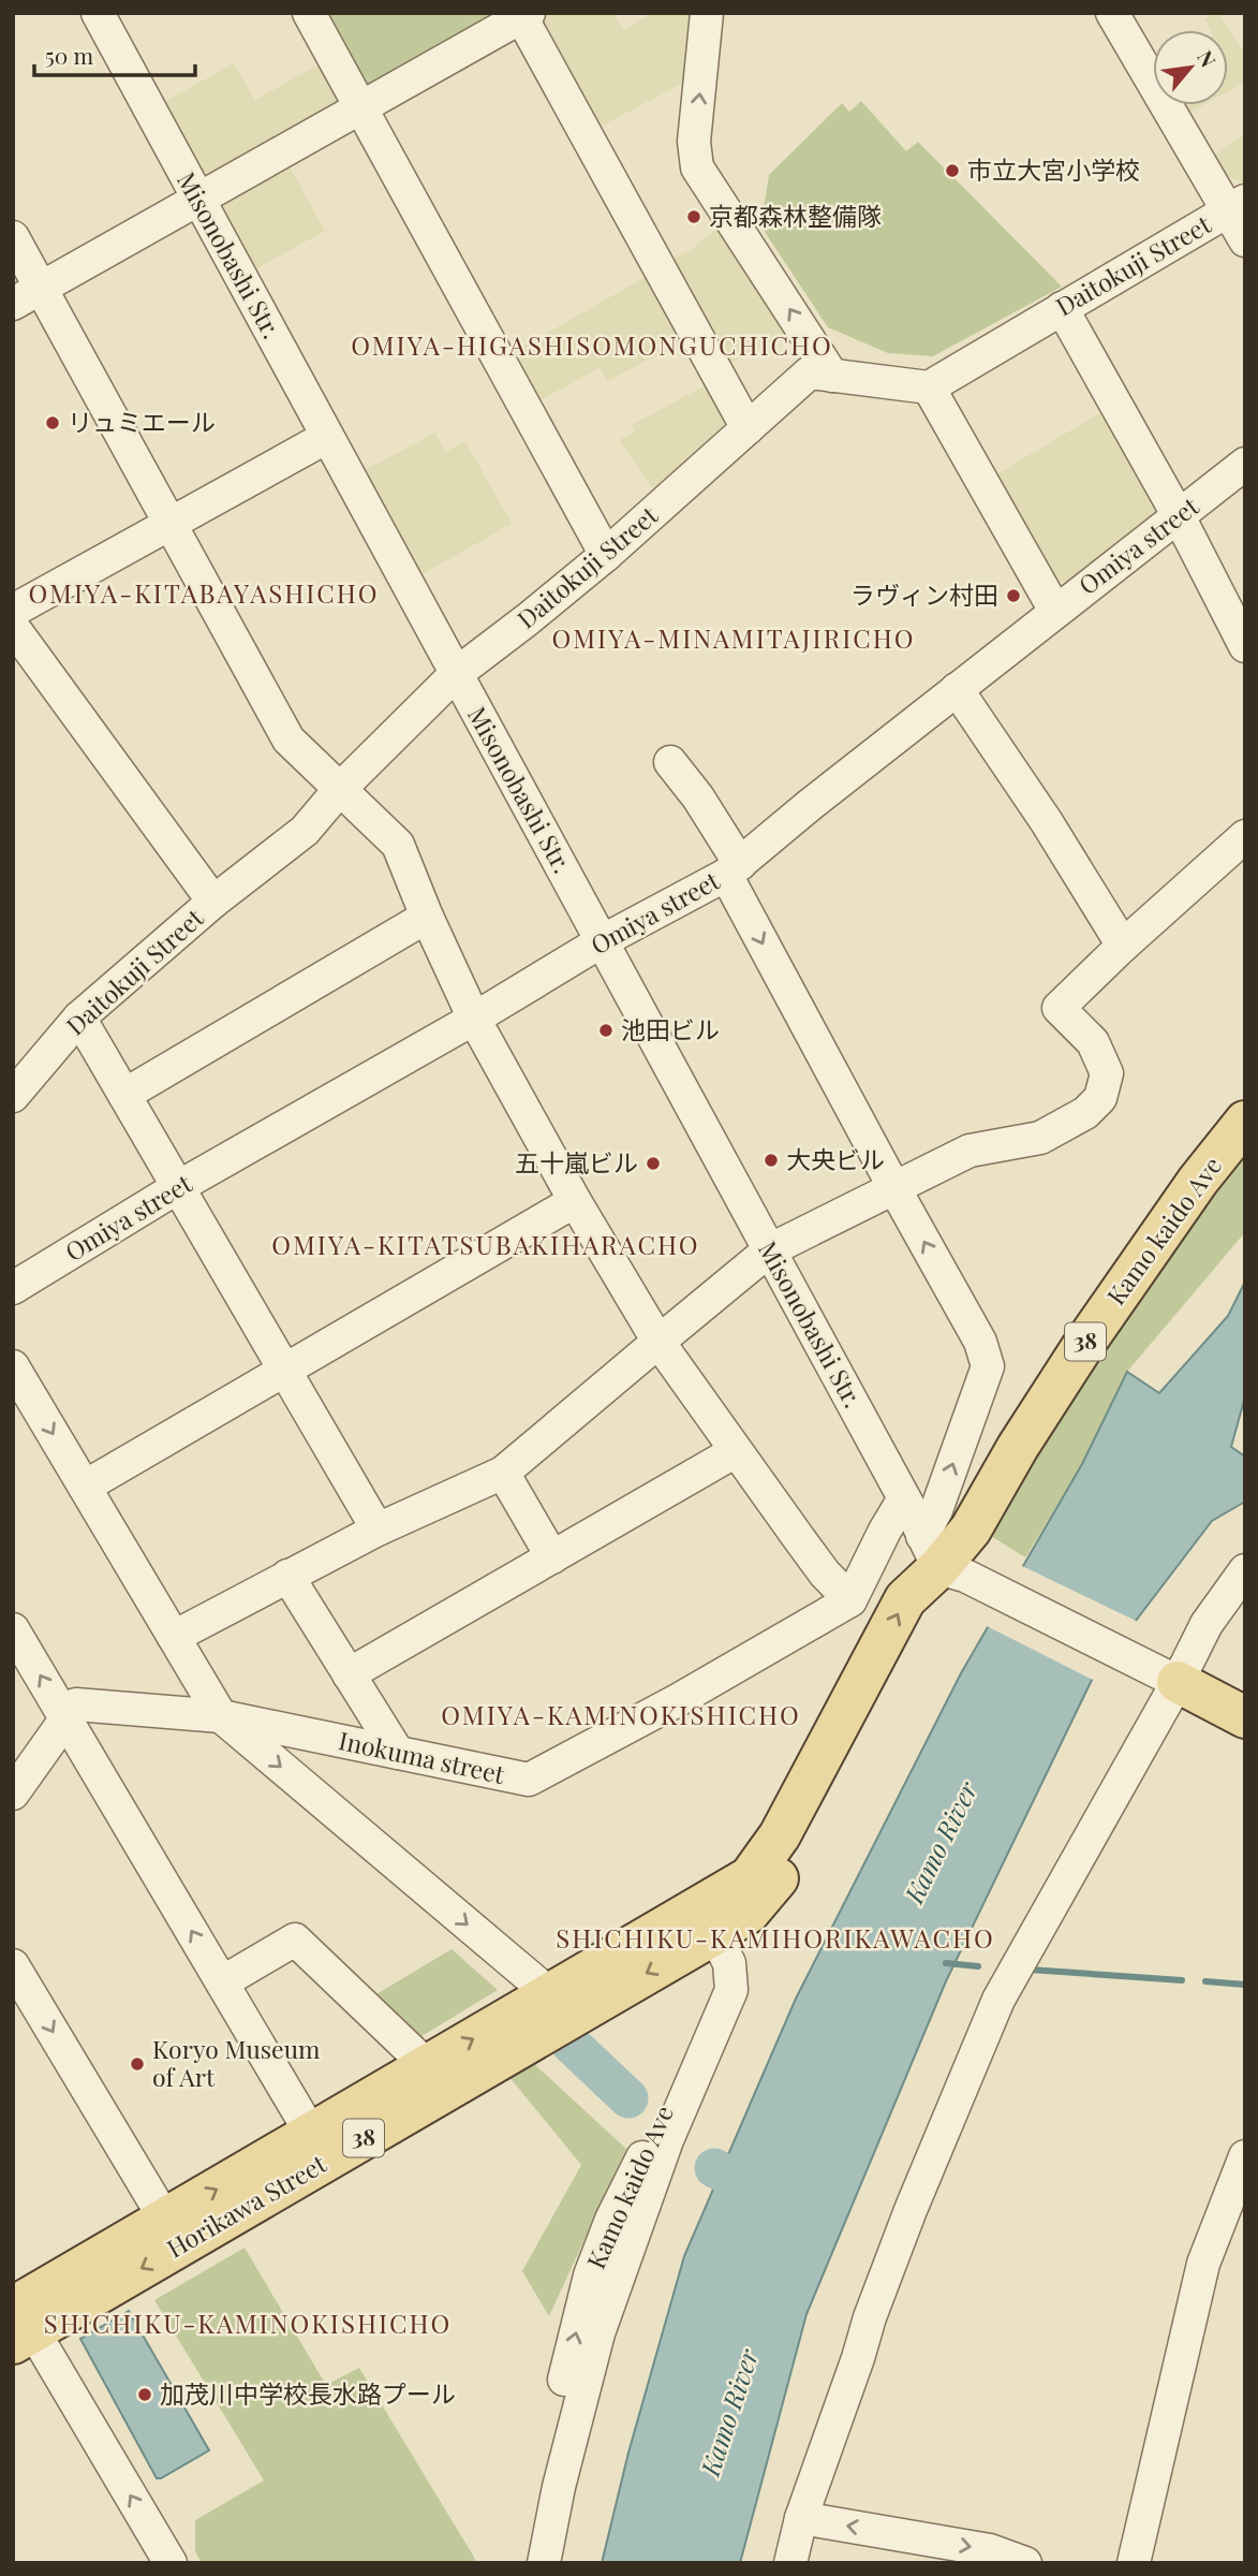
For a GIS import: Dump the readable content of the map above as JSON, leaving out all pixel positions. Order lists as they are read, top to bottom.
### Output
{
  "streets": {
    "main road": ["Kamo kaido Ave", "38", "Horikawa Street"],
    "street": [
      "Misonobashi Str.",
      "Daitokuji Street",
      "Omiya street",
      "Inokuma street"
    ]
  },
  "crossings": [
    ["Misonobashi Str.", "Daitokuji Street"],
    ["Misonobashi Str.", "Omiya street"],
    ["Misonobashi Str.", "Kamo kaido Ave"],
    ["Kamo kaido Ave", "Horikawa Street"]
  ],
  "districts": [
    "OMIYA-HIGASHISOMONGUCHICHO",
    "OMIYA-KITABAYASHICHO",
    "OMIYA-MINAMITAJIRICHO",
    "OMIYA-KITATSUBAKIHARACHO",
    "OMIYA-KAMINOKISHICHO",
    "SHICHIKU-KAMIHORIKAWACHO",
    "SHICHIKU-KAMINOKISHICHO"
  ],
  "water": ["Kamo River"],
  "places": [
    "市立大宮小学校",
    "京都森林整備隊",
    "リュミエール",
    "ラヴィン村田",
    "池田ビル",
    "大央ビル",
    "五十嵐ビル",
    "Koryo Museum of Art",
    "加茂川中学校長水路プール"
  ],
  "scale_bar": "50 m",
  "north": "top right"
}
